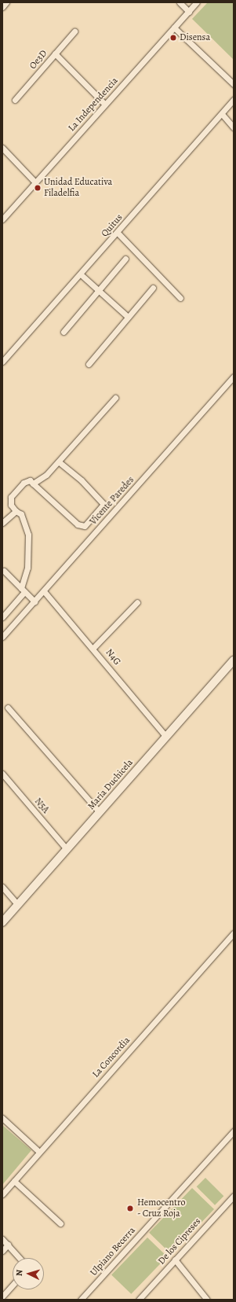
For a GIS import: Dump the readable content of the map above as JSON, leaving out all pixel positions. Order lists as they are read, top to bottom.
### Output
{
  "streets": {
    "main road": ["Maria Duchicela"],
    "street": [
      "Oe3D",
      "La Independencia",
      "Quitus",
      "Vicente Paredes",
      "N4G",
      "N5A",
      "La Concordia",
      "De los Cipreses",
      "Ulpiano Becerra"
    ]
  },
  "crossings": [
    ["Vicente Paredes", "N4G"],
    ["N4G", "Maria Duchicela"],
    ["Maria Duchicela", "N5A"]
  ],
  "places": ["Disensa", "Unidad Educativa Filadelfia", "Hemocentro - Cruz Roja"],
  "north": "left"
}
